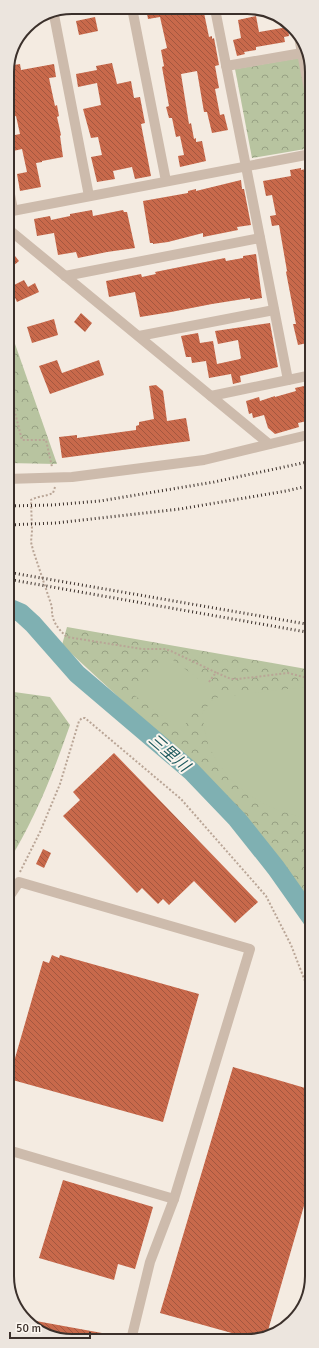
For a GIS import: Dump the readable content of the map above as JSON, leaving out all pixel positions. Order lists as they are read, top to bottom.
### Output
{
  "water": ["三里川"],
  "scale_bar": "50 m"
}
